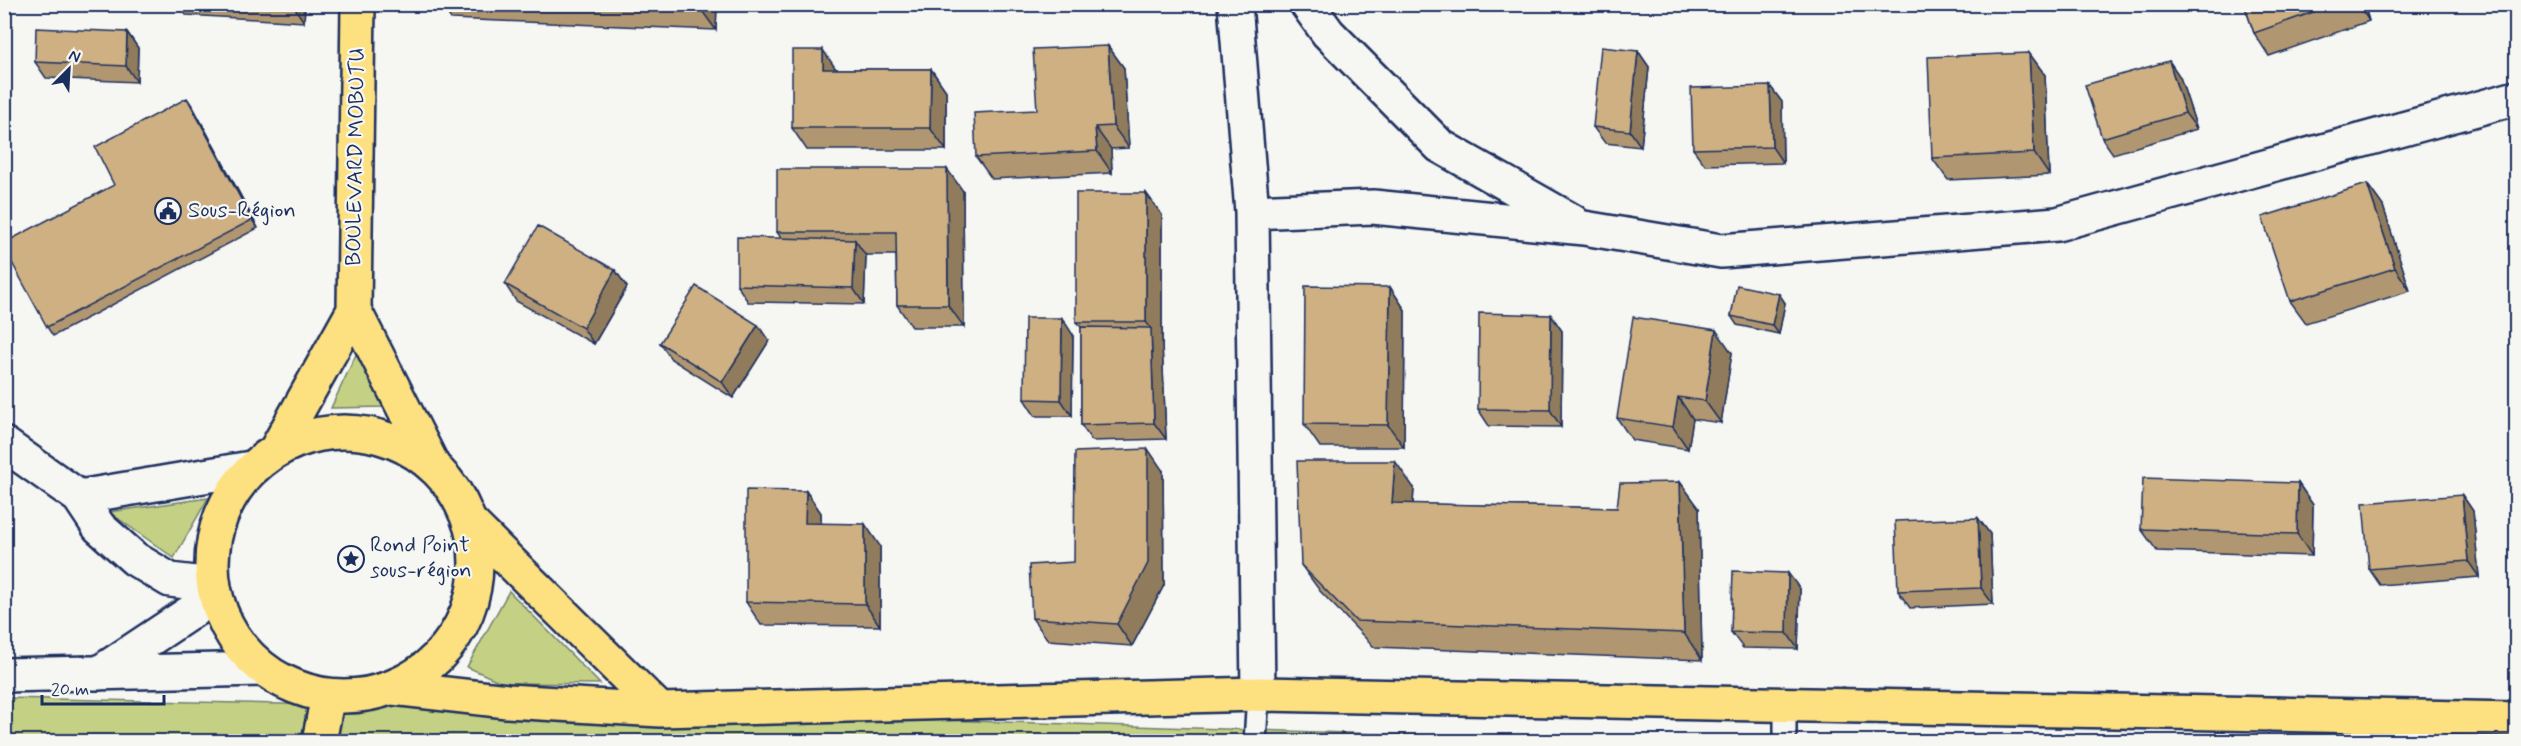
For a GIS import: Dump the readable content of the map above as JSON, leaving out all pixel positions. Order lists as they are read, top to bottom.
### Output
{
  "streets": {
    "main road": ["BOULEVARD MOBUTU"]
  },
  "places": {
    "public building": ["Sous-Région"],
    "place": ["Rond Point sous-région"]
  },
  "scale_bar": "20 m",
  "north": "top right"
}
